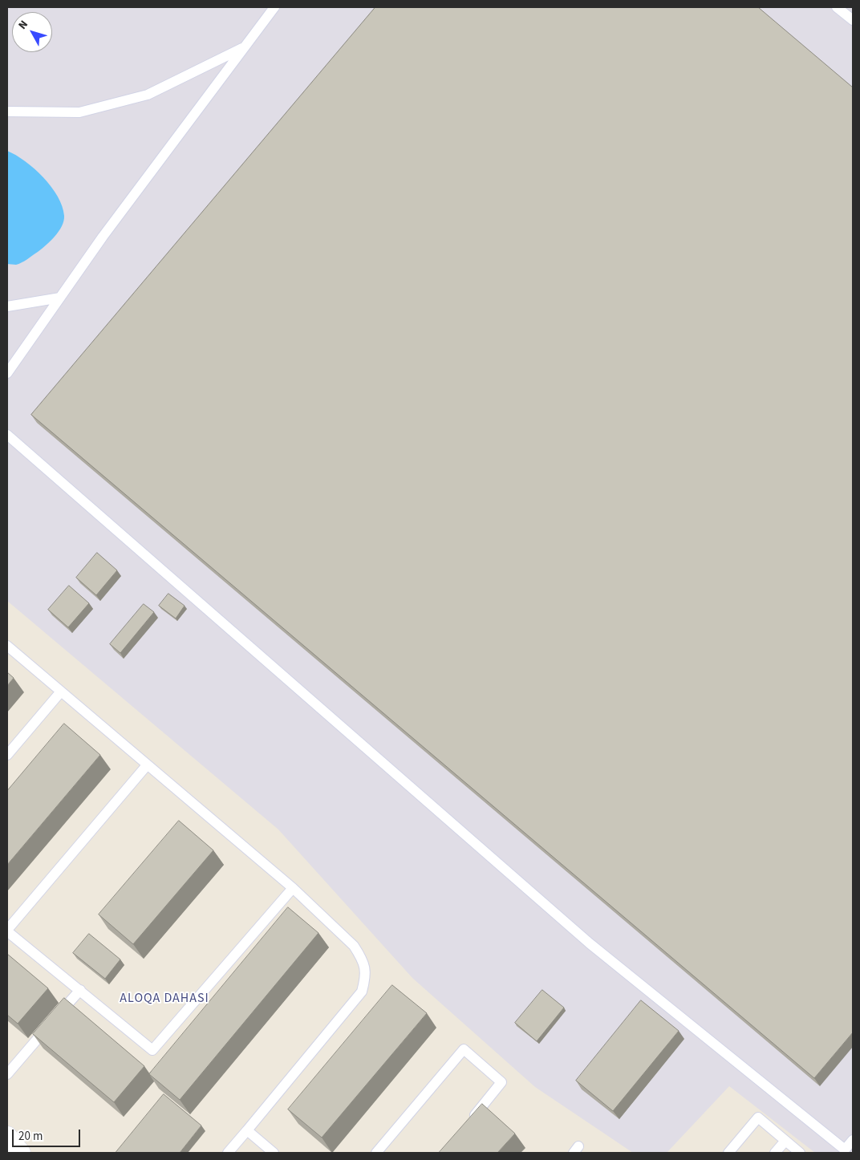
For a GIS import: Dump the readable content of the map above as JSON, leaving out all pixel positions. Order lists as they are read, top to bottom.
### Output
{
  "districts": ["ALOQA DAHASI"],
  "scale_bar": "20 m",
  "north": "top left"
}
